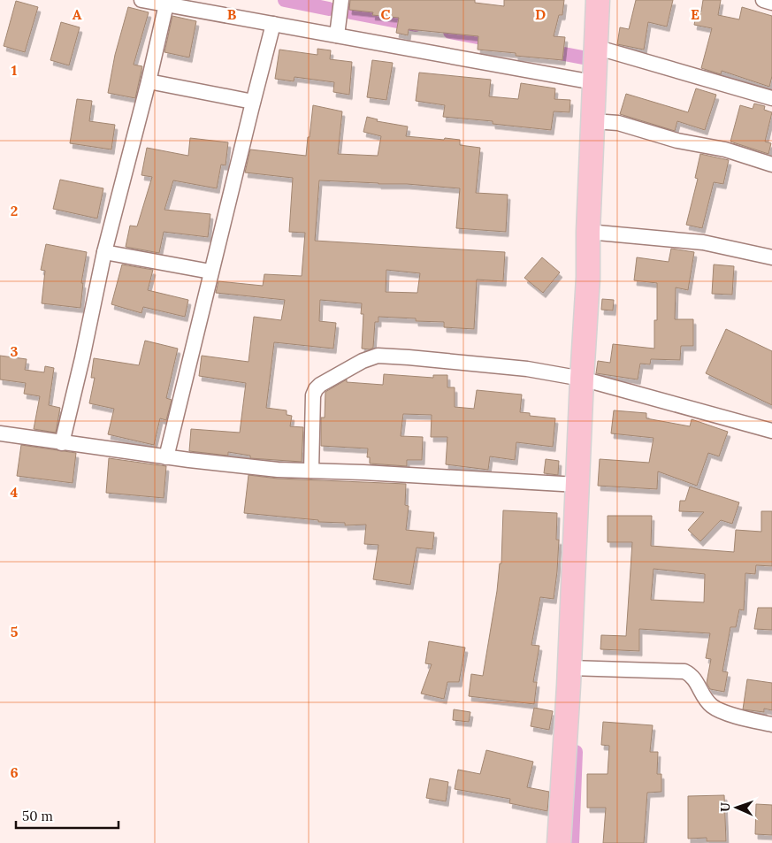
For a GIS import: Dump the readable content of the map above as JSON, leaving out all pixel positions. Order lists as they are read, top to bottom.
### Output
{
  "scale_bar": "50 m",
  "north": "left",
  "grid": {
    "columns": [
      "A",
      "B",
      "C",
      "D",
      "E"
    ],
    "rows": [
      "1",
      "2",
      "3",
      "4",
      "5",
      "6"
    ]
  }
}
